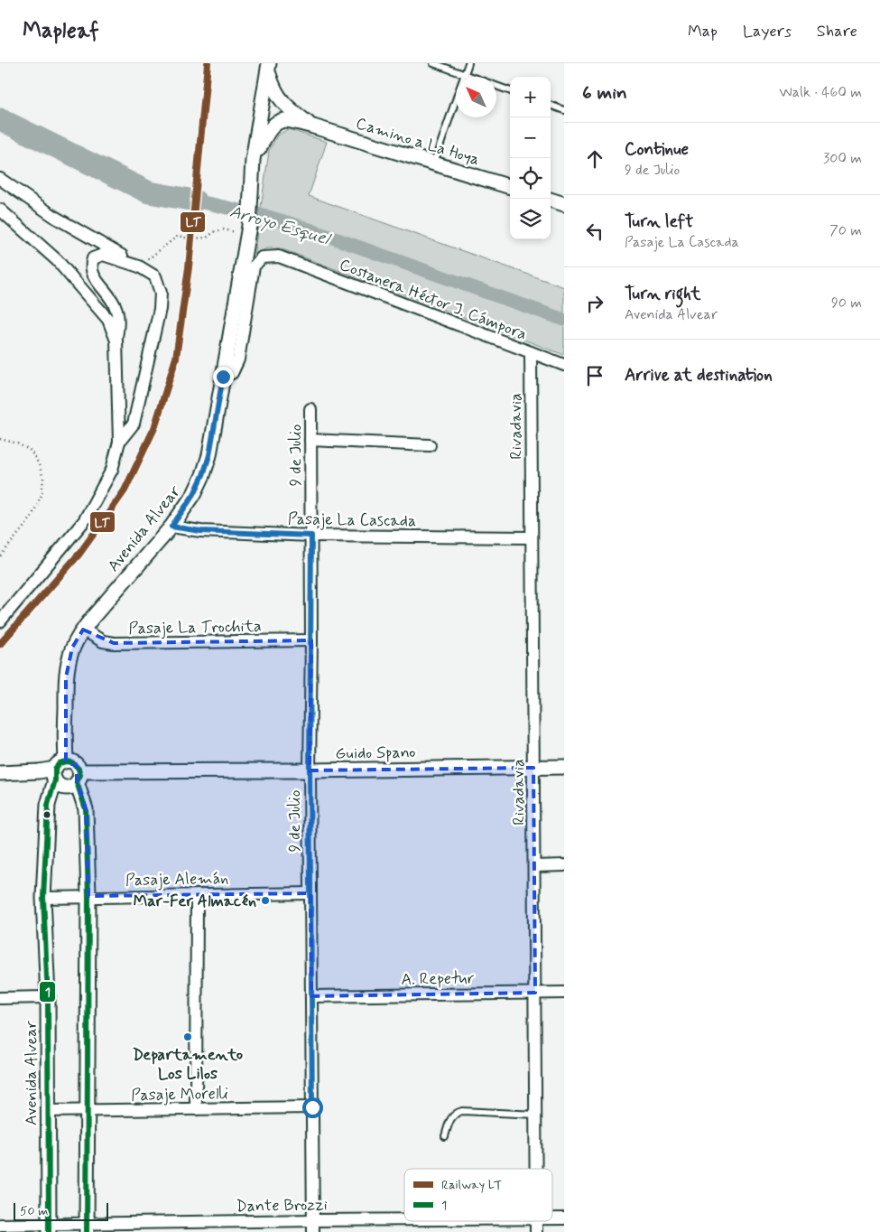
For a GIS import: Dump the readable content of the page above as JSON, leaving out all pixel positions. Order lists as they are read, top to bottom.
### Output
{
  "streets": {
    "street": [
      "Camino a La Hoya",
      "Costanera Héctor J. Cámpora",
      "Rivadavia",
      "9 de Julio",
      "Pasaje La Cascada",
      "Avenida Alvear",
      "Pasaje La Trochita",
      "Guido Spano",
      "Pasaje Alemán",
      "A. Repetur",
      "Pasaje Morelli",
      "Dante Brozzi"
    ]
  },
  "crossings": [
    ["Camino a La Hoya", "Avenida Alvear"],
    ["Costanera Héctor J. Cámpora", "Rivadavia"],
    ["Costanera Héctor J. Cámpora", "Avenida Alvear"],
    ["Rivadavia", "Pasaje La Cascada"],
    ["Rivadavia", "Guido Spano"],
    ["Rivadavia", "A. Repetur"],
    ["9 de Julio", "Pasaje La Cascada"],
    ["9 de Julio", "Pasaje La Trochita"],
    ["9 de Julio", "Guido Spano"],
    ["9 de Julio", "Pasaje Alemán"],
    ["9 de Julio", "A. Repetur"],
    ["9 de Julio", "Pasaje Morelli"],
    ["9 de Julio", "Dante Brozzi"],
    ["Pasaje La Cascada", "Avenida Alvear"],
    ["Avenida Alvear", "Pasaje La Trochita"],
    ["Avenida Alvear", "Guido Spano"],
    ["Avenida Alvear", "Pasaje Alemán"],
    ["Avenida Alvear", "Pasaje Morelli"],
    ["Avenida Alvear", "Dante Brozzi"]
  ],
  "water": ["Arroyo Esquel"],
  "places": ["Mar-Fer Almacén", "Departamento Los Lilos"],
  "lines": ["rail line LT", "transit line 1"],
  "legend": ["Railway LT", "1"],
  "scale_bar": "50 m",
  "north": "top left",
  "page": {
    "header": "Mapleaf",
    "nav": ["Map", "Layers", "Share"],
    "heading": ["6 min", "Walk · 460 m"],
    "map_buttons": ["+", "−"],
    "list": [
      ["Continue", "9 de Julio", "300 m"],
      ["Turn left", "Pasaje La Cascada", "70 m"],
      ["Turn right", "Avenida Alvear", "90 m"],
      "Arrive at destination"
    ],
    "scale": "50 m"
  }
}
